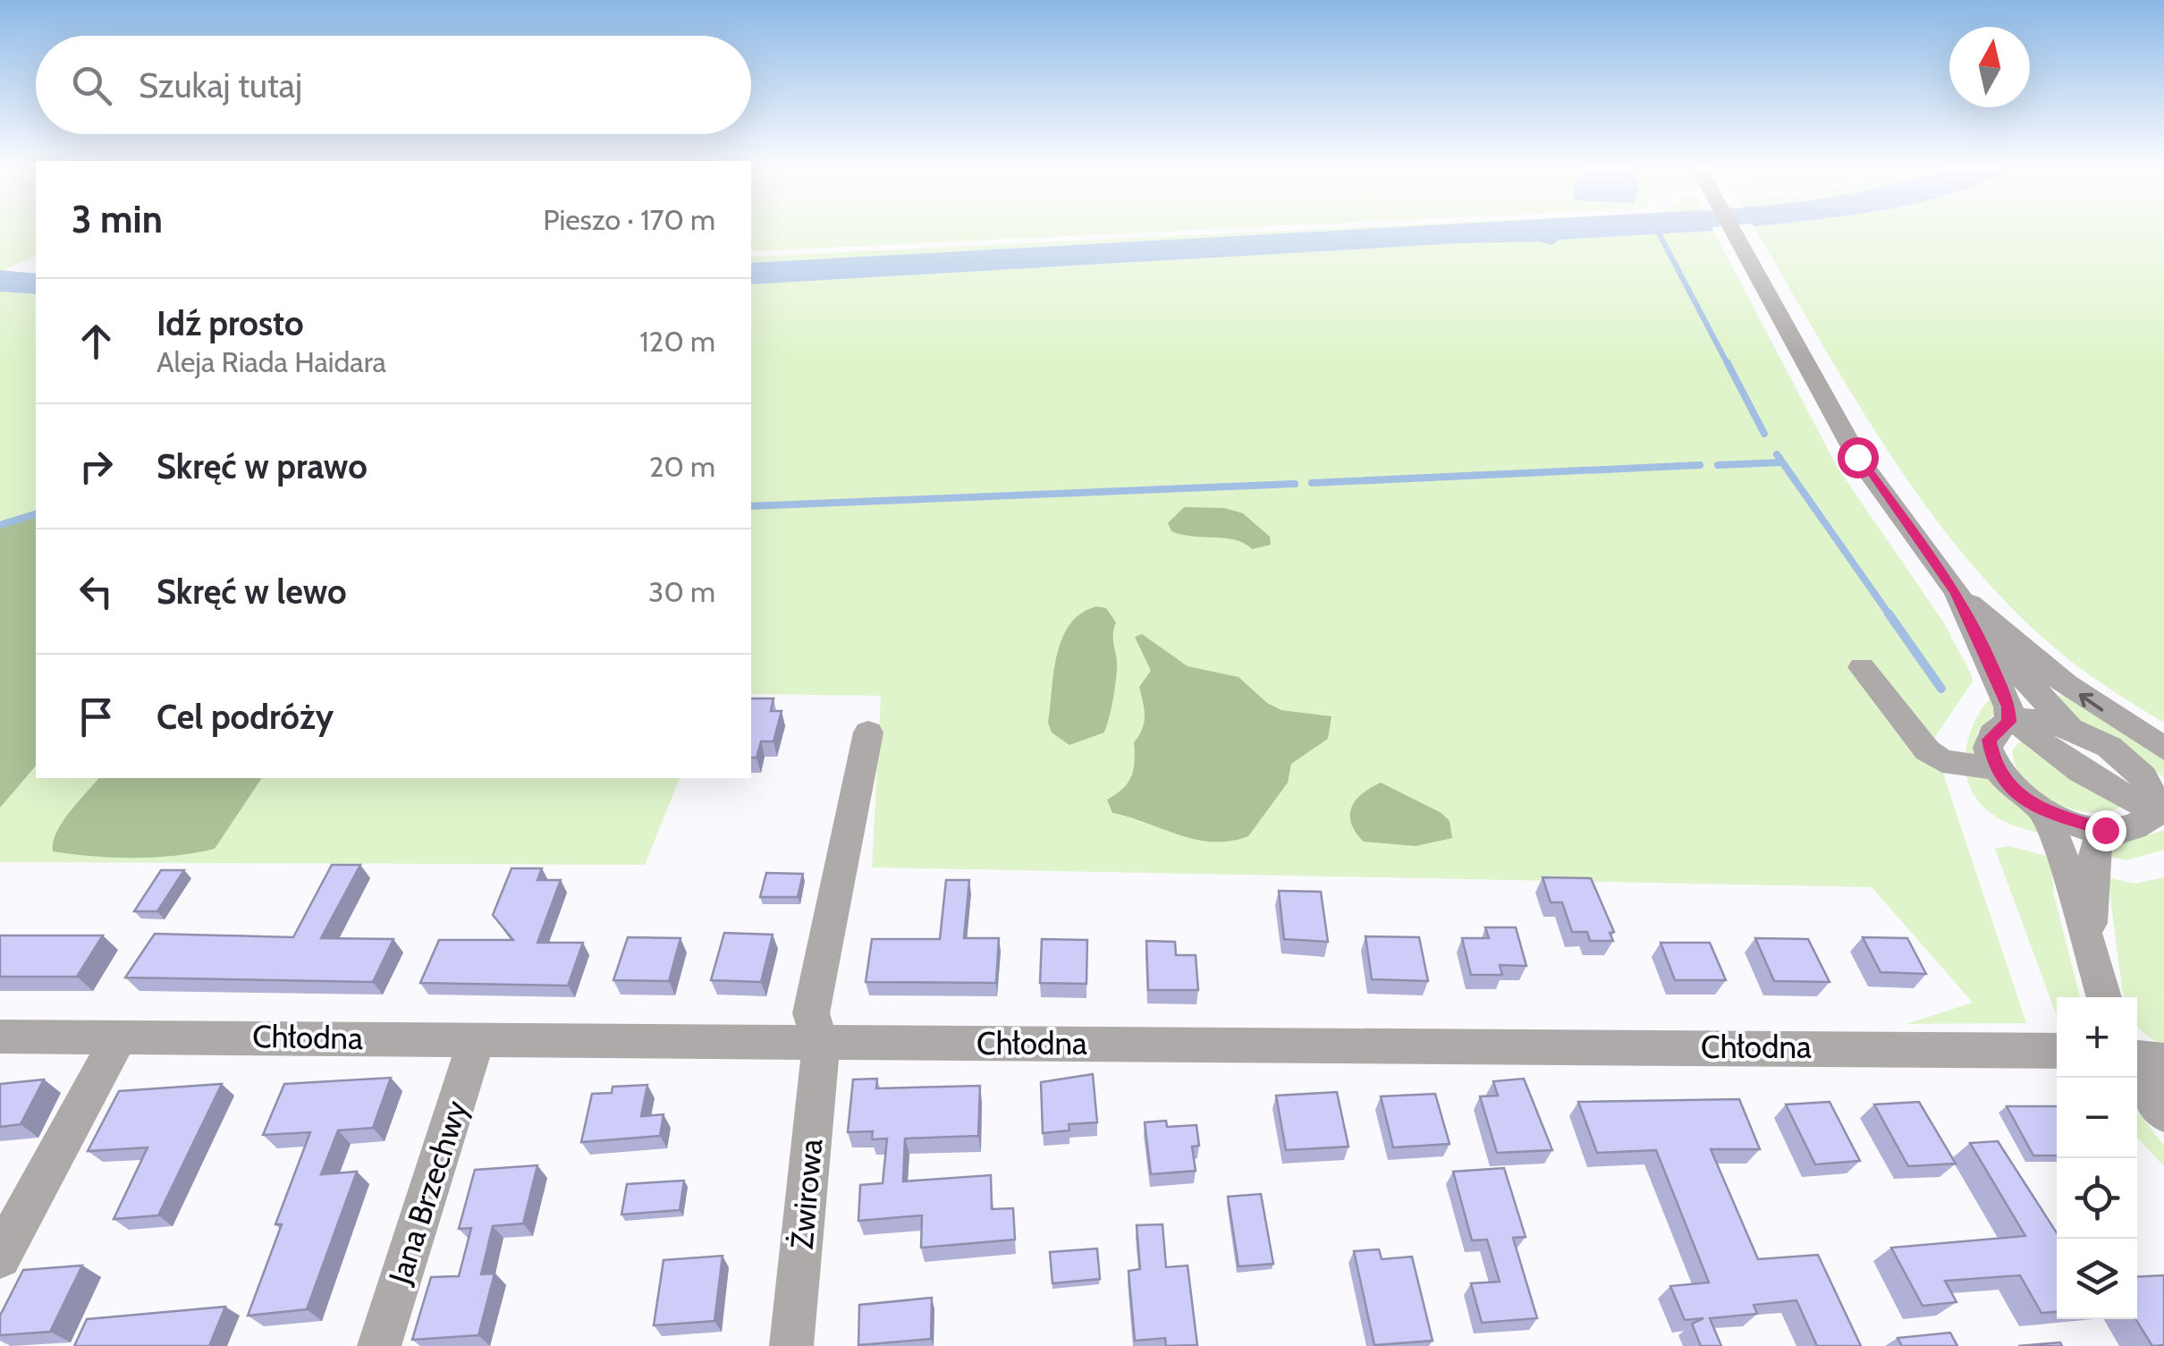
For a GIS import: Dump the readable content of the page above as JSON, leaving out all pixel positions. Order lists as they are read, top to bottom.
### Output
{
  "streets": {
    "street": ["Chłodna", "Jana Brzechwy", "Żwirowa"]
  },
  "crossings": [
    ["Chłodna", "Jana Brzechwy"],
    ["Chłodna", "Żwirowa"]
  ],
  "north": "top",
  "page": {
    "search": "Szukaj tutaj",
    "heading": ["3 min", "Pieszo · 170 m"],
    "list": [
      ["Idź prosto", "Aleja Riada Haidara", "120 m"],
      ["Skręć w prawo", "20 m"],
      ["Skręć w lewo", "30 m"],
      "Cel podróży"
    ],
    "map_buttons": ["+", "−"]
  }
}
